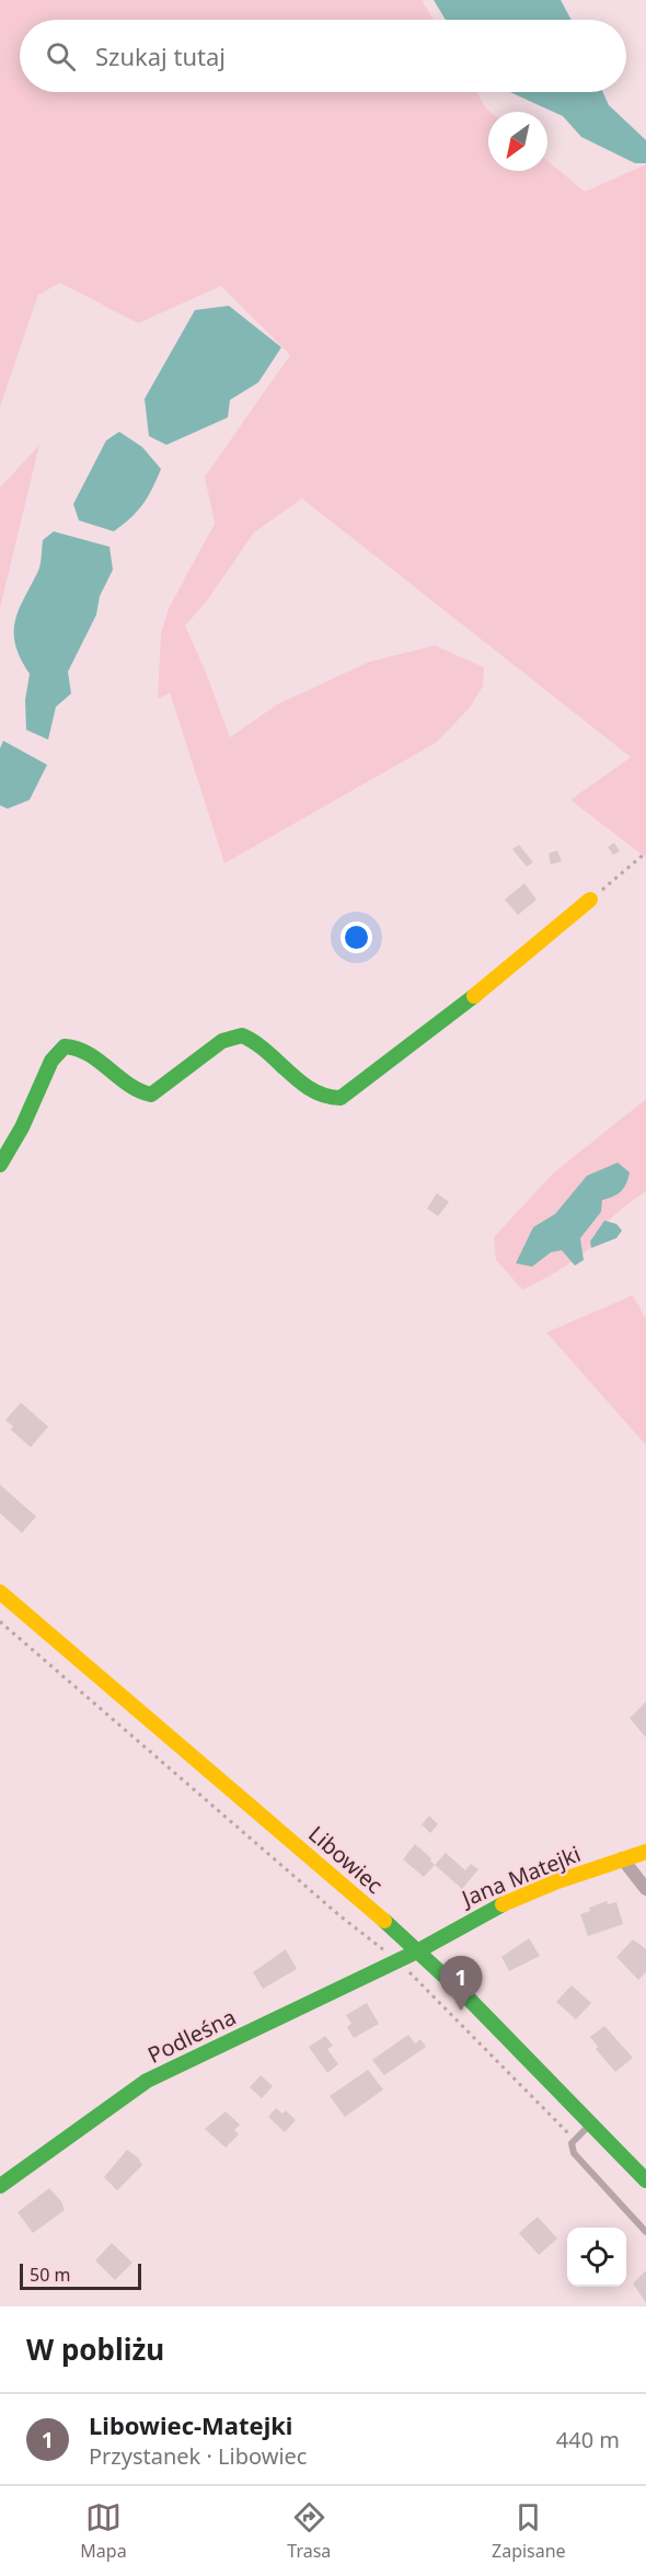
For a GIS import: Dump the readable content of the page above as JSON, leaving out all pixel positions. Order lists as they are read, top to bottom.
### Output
{
  "streets": {
    "street": ["Libowiec", "Jana Matejki", "Podleśna"]
  },
  "crossings": [
    ["Libowiec", "Jana Matejki"],
    ["Libowiec", "Podleśna"],
    ["Jana Matejki", "Podleśna"]
  ],
  "scale_bar": "50 m",
  "north": "bottom left",
  "page": {
    "search": "Szukaj tutaj",
    "pins": "1",
    "scale": "50 m",
    "heading": "W pobliżu",
    "list": [
      {
        "mark": "1",
        "name": "Libowiec-Matejki",
        "note": "Przystanek · Libowiec",
        "value": "440 m"
      }
    ],
    "nav": ["Mapa", "Trasa", "Zapisane"]
  }
}
